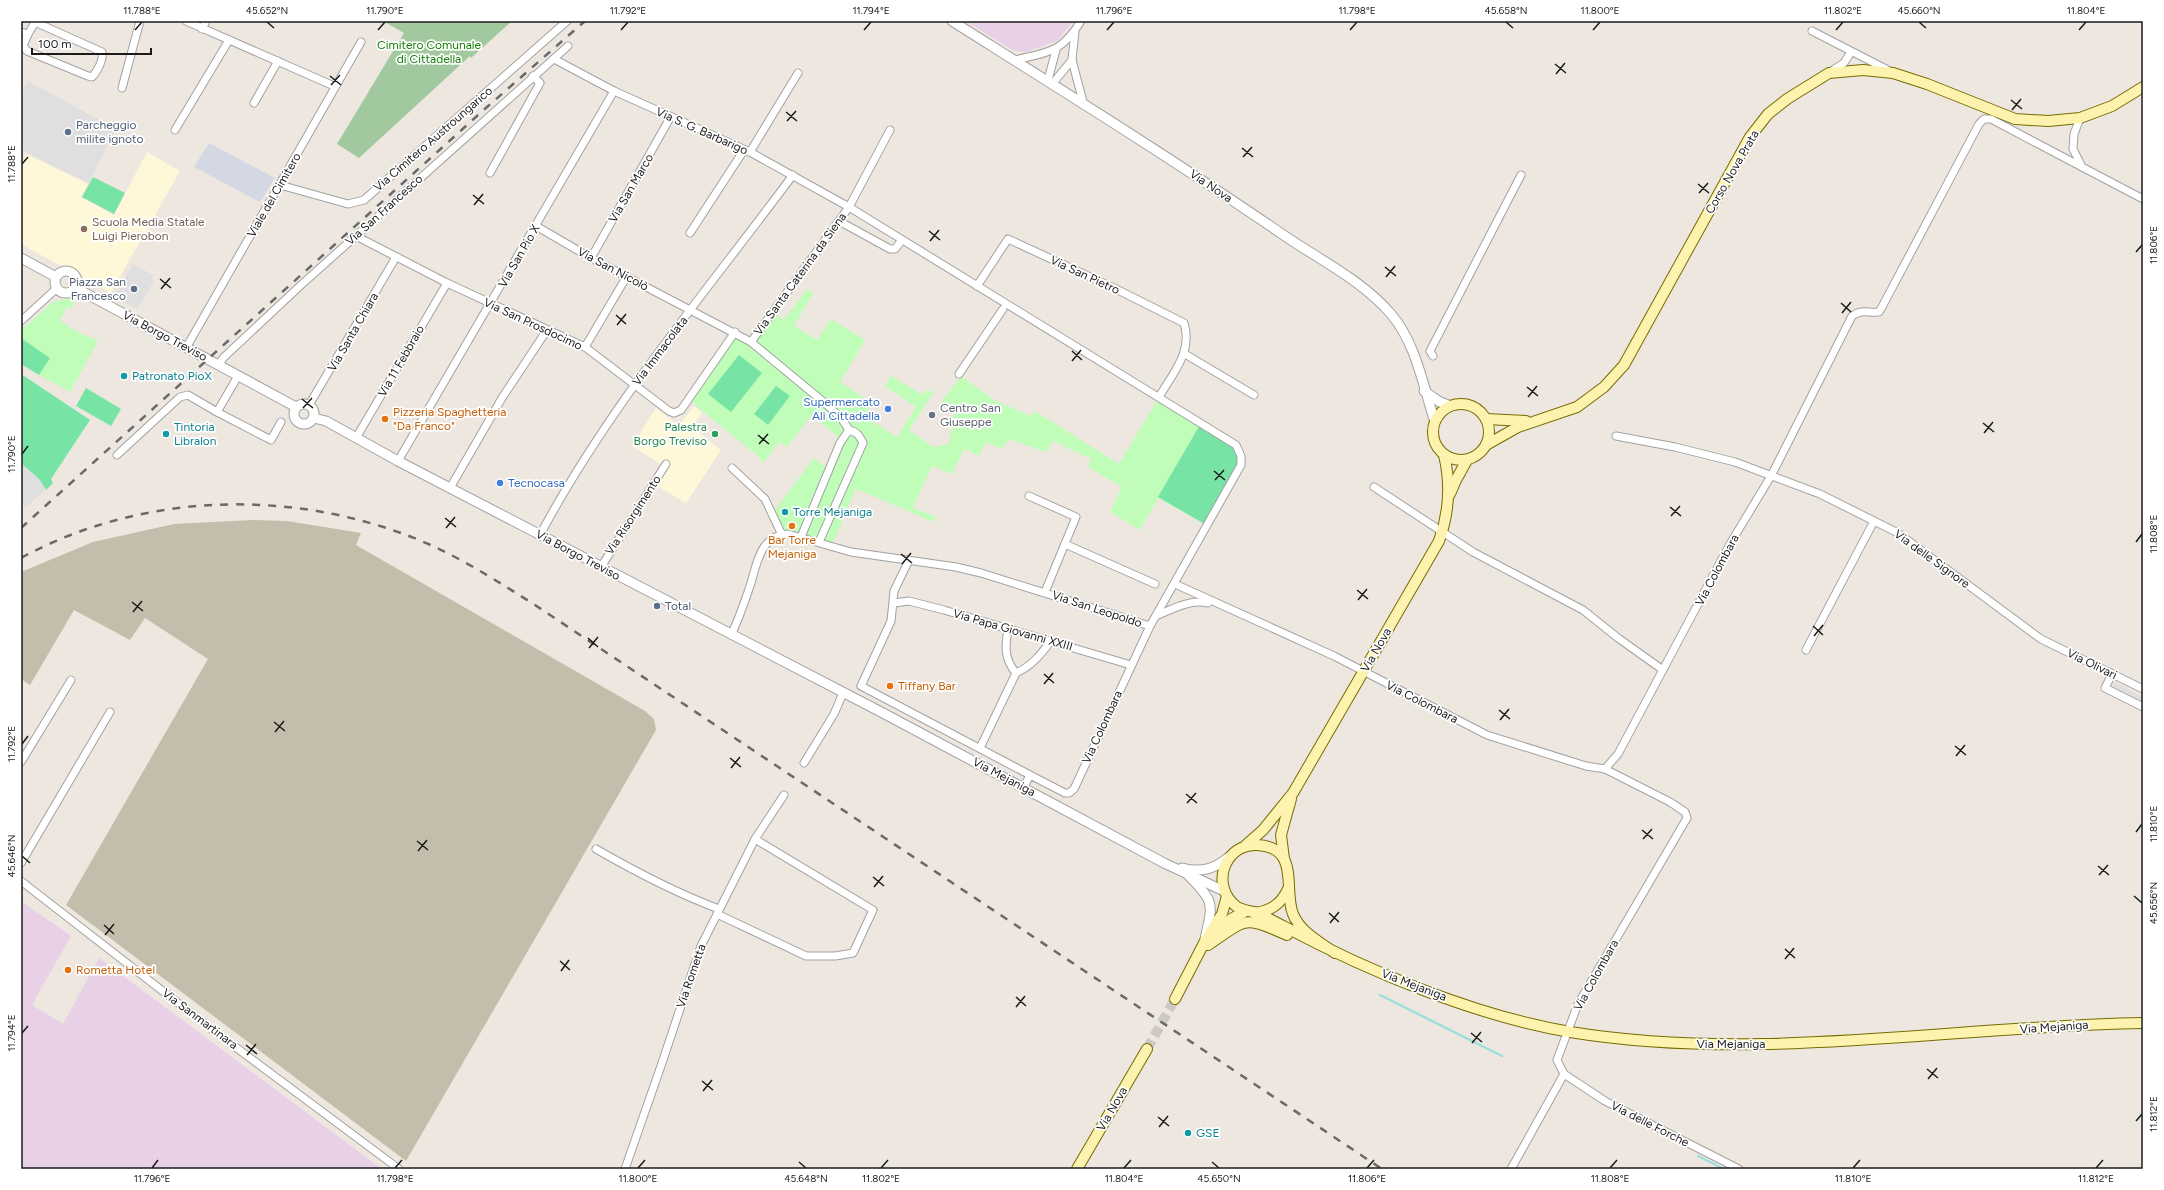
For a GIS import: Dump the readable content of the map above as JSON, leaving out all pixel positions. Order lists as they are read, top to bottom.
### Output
{
  "streets": {
    "main road": ["Corso Nova Prata", "Via Nova", "Via Mejaniga"],
    "street": [
      "Via S. G. Barbarigo",
      "Via Cimitero Austroungarico",
      "Via San Marco",
      "Viale del Cimitero",
      "Via San Francesco",
      "Via San Pio X",
      "Via San Nicolò",
      "Via Santa Caterina da Siena",
      "Via San Pietro",
      "Via San Prosdocimo",
      "Via Santa Chiara",
      "Via Borgo Treviso",
      "Via Immacolata",
      "Via 11 Febbraio",
      "Via Risorgimento",
      "Via delle Signore",
      "Via Colombara",
      "Via San Leopoldo",
      "Via Papa Giovanni XXIII",
      "Via Olivari",
      "Via Rometta",
      "Via Sanmartinara",
      "Via delle Forche"
    ]
  },
  "crossings": [
    ["Via S. G. Barbarigo", "Via San Marco"],
    ["Via S. G. Barbarigo", "Via San Francesco"],
    ["Via S. G. Barbarigo", "Via San Pio X"],
    ["Via S. G. Barbarigo", "Via Santa Caterina da Siena"],
    ["Via S. G. Barbarigo", "Via Immacolata"],
    ["Via Cimitero Austroungarico", "Viale del Cimitero"],
    ["Corso Nova Prata", "Via Nova"],
    ["Via Nova", "Via Colombara"],
    ["Via Nova", "Via Mejaniga"],
    ["Via San Marco", "Via San Nicolò"],
    ["Viale del Cimitero", "Via Borgo Treviso"],
    ["Via San Francesco", "Via San Prosdocimo"],
    ["Via San Francesco", "Via Borgo Treviso"],
    ["Via San Pio X", "Via San Nicolò"],
    ["Via San Pio X", "Via San Prosdocimo"],
    ["Via San Pio X", "Via Borgo Treviso"],
    ["Via San Nicolò", "Via Santa Caterina da Siena"],
    ["Via San Nicolò", "Via San Prosdocimo"],
    ["Via San Nicolò", "Via Immacolata"],
    ["Via San Nicolò", "Via San Leopoldo"],
    ["Via San Prosdocimo", "Via Santa Chiara"],
    ["Via San Prosdocimo", "Via Immacolata"],
    ["Via San Prosdocimo", "Via 11 Febbraio"],
    ["Via Santa Chiara", "Via Borgo Treviso"],
    ["Via Borgo Treviso", "Via Immacolata"],
    ["Via Borgo Treviso", "Via 11 Febbraio"],
    ["Via Borgo Treviso", "Via Risorgimento"],
    ["Via Borgo Treviso", "Via Mejaniga"],
    ["Via delle Signore", "Via Colombara"],
    ["Via delle Signore", "Via Olivari"],
    ["Via Colombara", "Via San Leopoldo"],
    ["Via Colombara", "Via Papa Giovanni XXIII"],
    ["Via Colombara", "Via Mejaniga"]
  ],
  "parks": ["Cimitero Comunale di Cittadella"],
  "places": [
    "Parcheggio milite ignoto",
    "Scuola Media Statale Luigi Pierobon",
    "Piazza San Francesco",
    "Patronato PioX",
    "Supermercato Alì Cittadella",
    "Centro San Giuseppe",
    "Pizzeria Spaghetteria \"Da Franco\"",
    "Tintoria Libralon",
    "Palestra Borgo Treviso",
    "Tecnocasa",
    "Torre Mejaniga",
    "Bar Torre Mejaniga",
    "Total",
    "Tiffany Bar",
    "Rometta Hotel",
    "GSE"
  ],
  "scale_bar": "100 m",
  "coordinates": [
    "11.788°E",
    "45.652°N",
    "11.790°E",
    "11.792°E",
    "11.794°E",
    "11.796°E",
    "11.798°E",
    "45.658°N",
    "11.800°E",
    "11.802°E",
    "45.660°N",
    "11.804°E",
    "11.806°E",
    "11.808°E",
    "11.810°E",
    "45.646°N",
    "45.656°N",
    "11.812°E",
    "45.648°N",
    "45.650°N"
  ]
}
